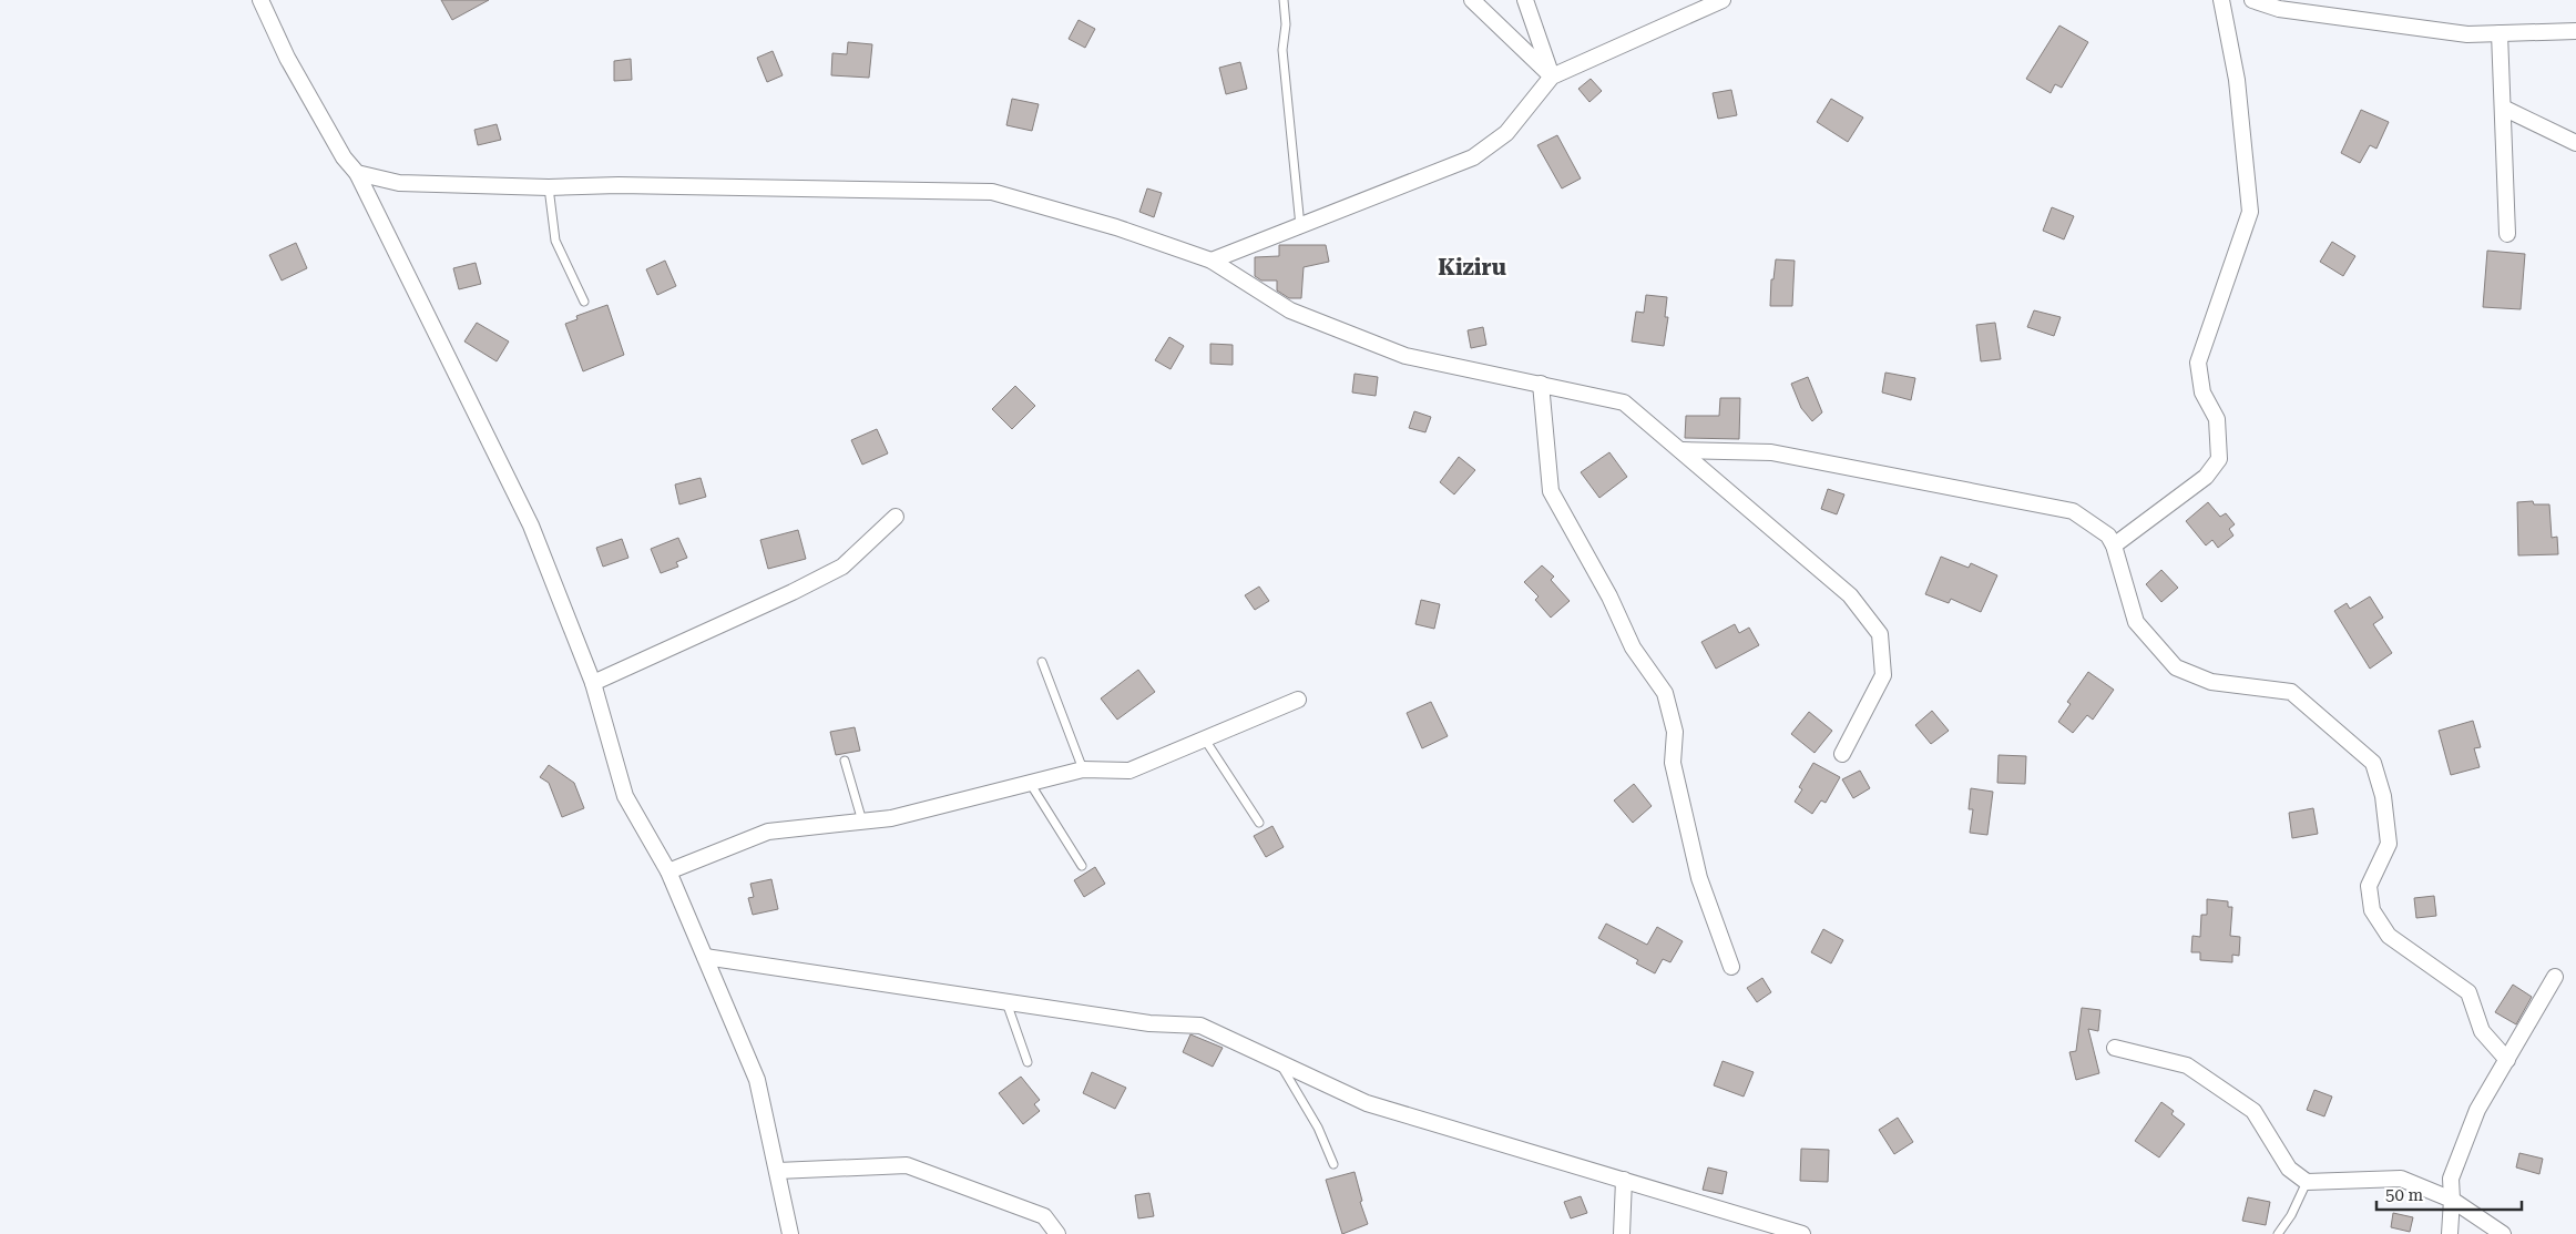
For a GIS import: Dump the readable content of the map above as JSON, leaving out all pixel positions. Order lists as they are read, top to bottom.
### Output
{
  "districts": ["Kiziru"],
  "scale_bar": "50 m"
}
